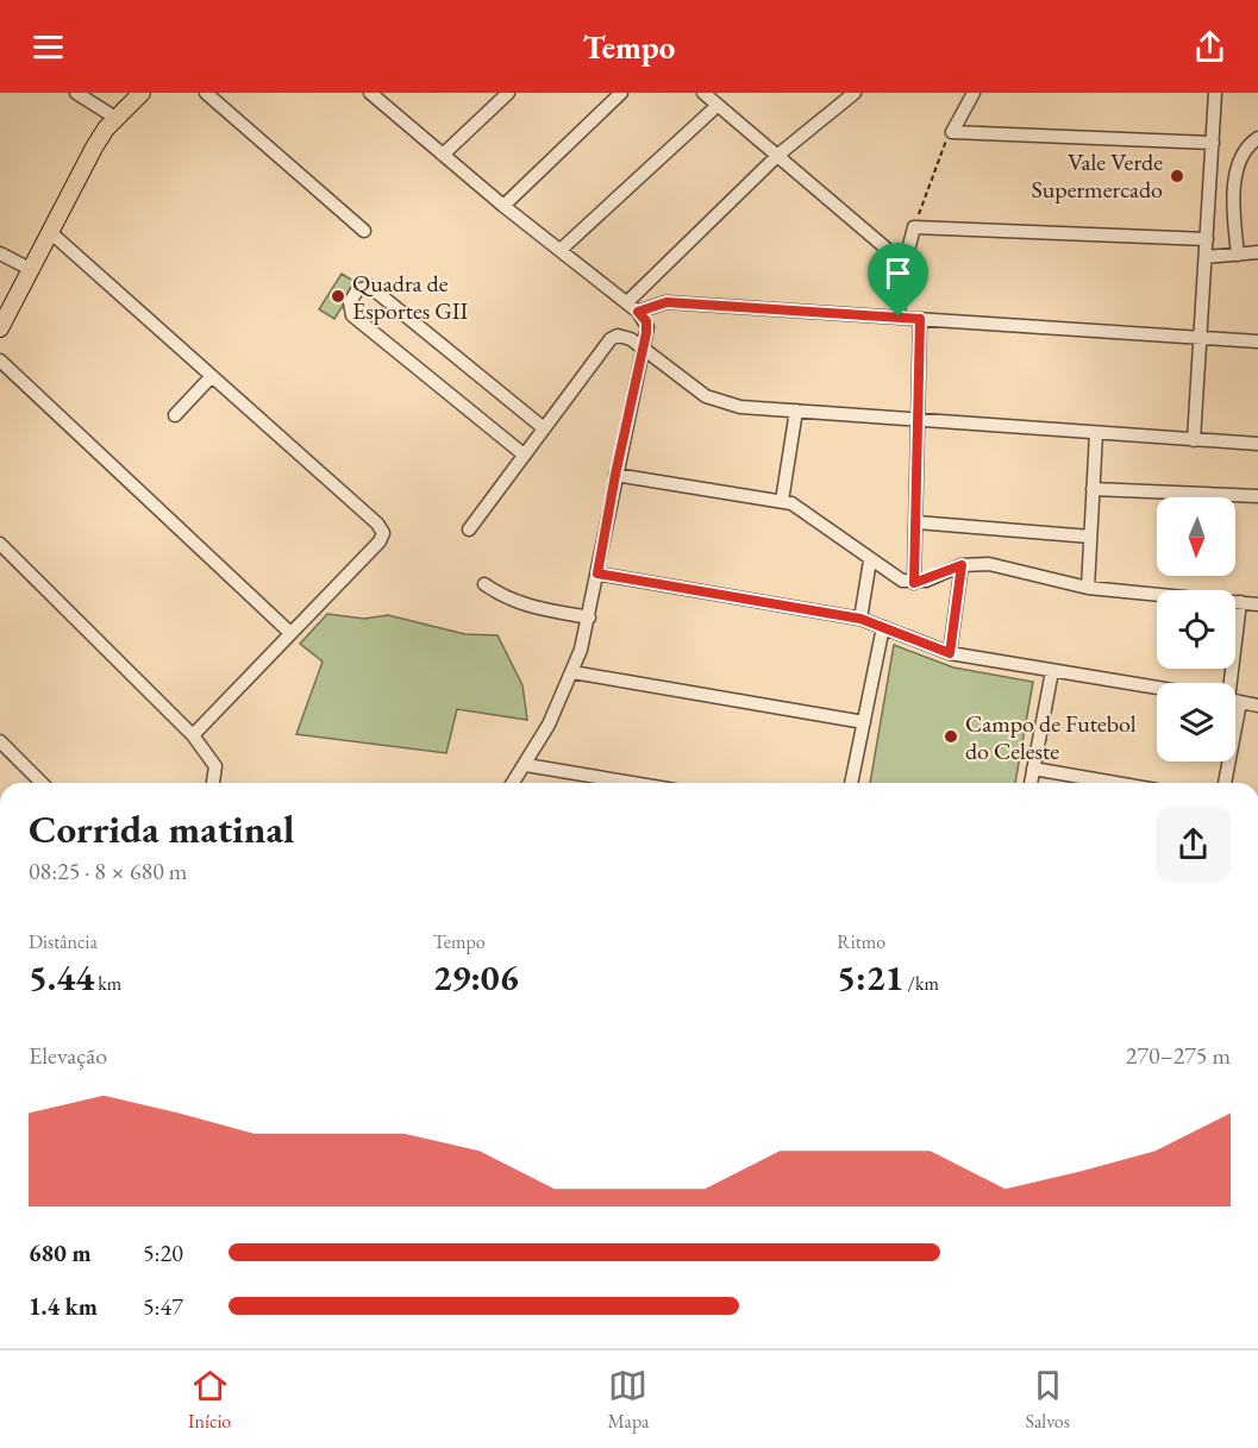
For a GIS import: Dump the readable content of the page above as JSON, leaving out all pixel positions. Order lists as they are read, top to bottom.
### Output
{
  "places": ["Vale Verde Supermercado", "Quadra de Esportes GII", "Campo de Futebol do Celeste"],
  "north": "bottom",
  "page": {
    "header": "Tempo",
    "heading": ["Corrida matinal", "08:25 · 8 × 680 m"],
    "stats": [
      ["Distância", "5.44 km"],
      ["Tempo", "29:06"],
      ["Ritmo", "5:21 /km"]
    ],
    "chart": ["Elevação", "270–275 m"],
    "list": [
      {
        "name": "680 m",
        "note": "5:20"
      },
      {
        "name": "1.4 km",
        "note": "5:47"
      }
    ],
    "tabs": ["Início", "Mapa", "Salvos"]
  }
}
